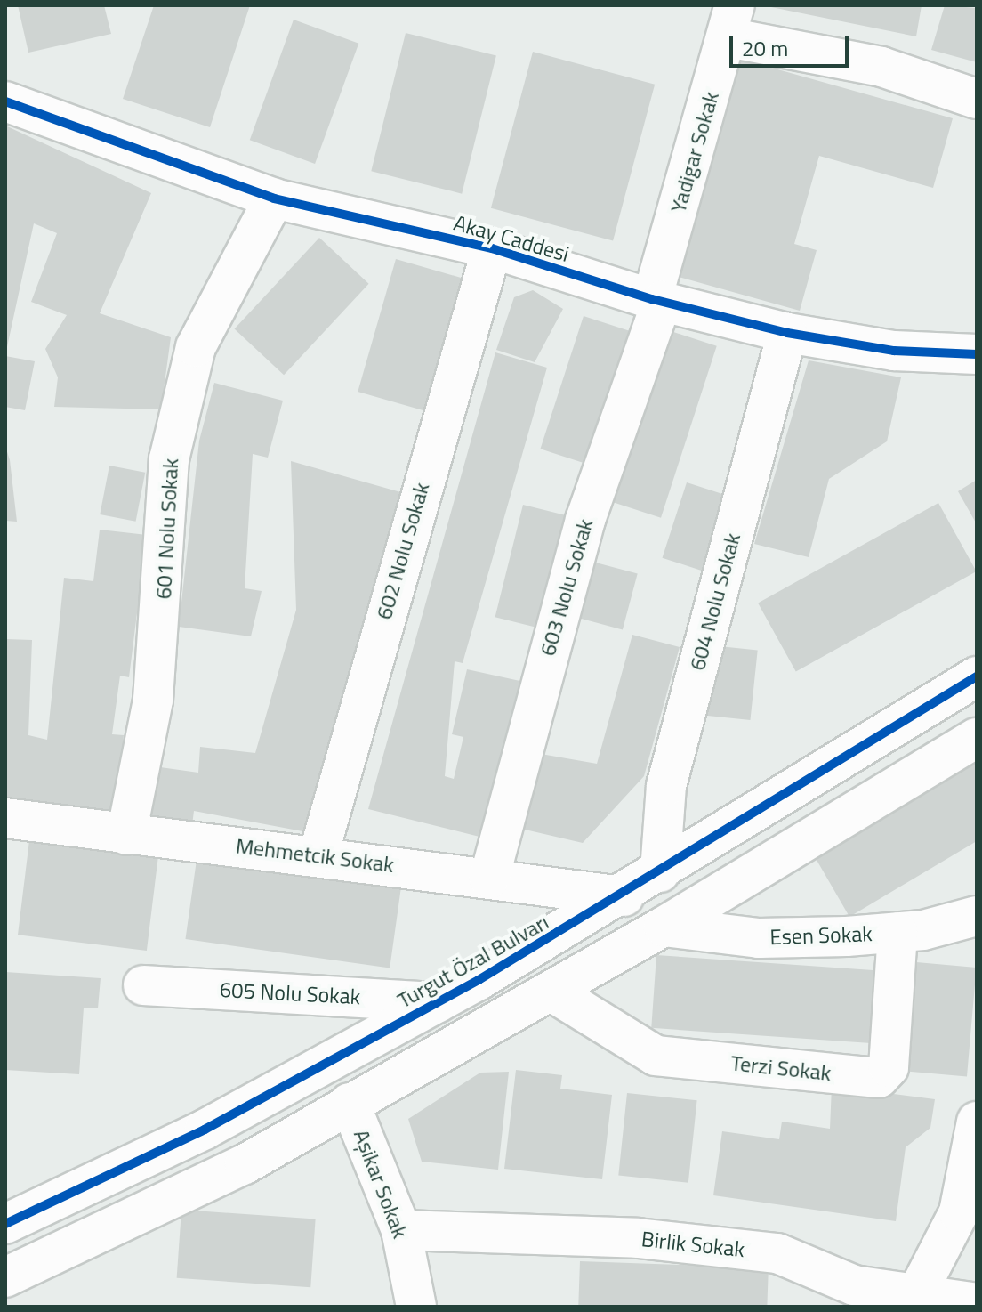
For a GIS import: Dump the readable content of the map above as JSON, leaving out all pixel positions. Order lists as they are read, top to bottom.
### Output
{
  "streets": {
    "street": [
      "Yadigar Sokak",
      "Akay Caddesi",
      "601 Nolu Sokak",
      "602 Nolu Sokak",
      "603 Nolu Sokak",
      "604 Nolu Sokak",
      "Mehmetcik Sokak",
      "Esen Sokak",
      "Turgut Özal Bulvarı",
      "605 Nolu Sokak",
      "Terzi Sokak",
      "Aşikar Sokak",
      "Birlik Sokak"
    ]
  },
  "crossings": [
    ["Yadigar Sokak", "Akay Caddesi"],
    ["Yadigar Sokak", "603 Nolu Sokak"],
    ["Akay Caddesi", "601 Nolu Sokak"],
    ["Akay Caddesi", "602 Nolu Sokak"],
    ["Akay Caddesi", "603 Nolu Sokak"],
    ["Akay Caddesi", "604 Nolu Sokak"],
    ["601 Nolu Sokak", "Mehmetcik Sokak"],
    ["602 Nolu Sokak", "Mehmetcik Sokak"],
    ["603 Nolu Sokak", "Mehmetcik Sokak"],
    ["604 Nolu Sokak", "Turgut Özal Bulvarı"],
    ["Mehmetcik Sokak", "Turgut Özal Bulvarı"],
    ["Esen Sokak", "Terzi Sokak"],
    ["Turgut Özal Bulvarı", "605 Nolu Sokak"],
    ["Aşikar Sokak", "Birlik Sokak"]
  ],
  "scale_bar": "20 m"
}
